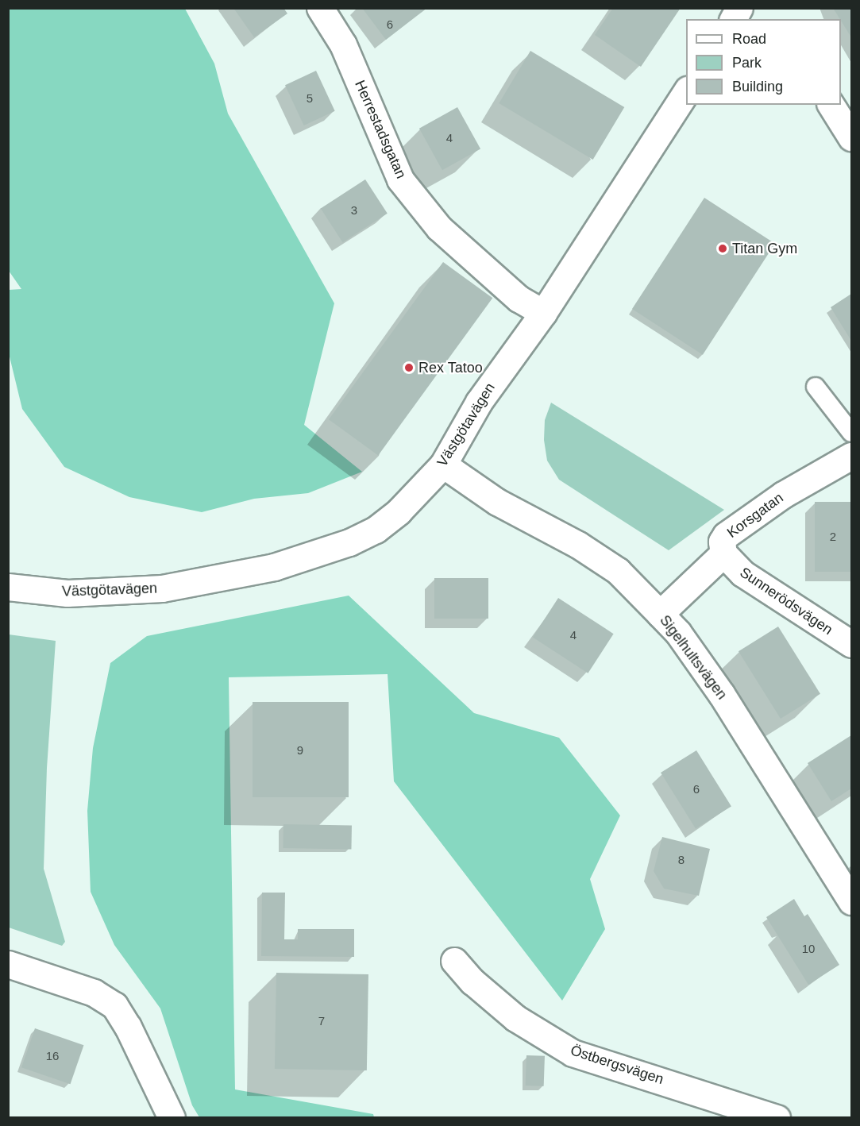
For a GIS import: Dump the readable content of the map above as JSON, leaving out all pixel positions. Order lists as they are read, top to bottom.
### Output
{
  "streets": {
    "street": [
      "Herrestadsgatan",
      "Västgötavägen",
      "Korsgatan",
      "Sunnerödsvägen",
      "Sigelhultsvägen",
      "Östbergsvägen"
    ]
  },
  "crossings": [
    ["Herrestadsgatan", "Västgötavägen"],
    ["Västgötavägen", "Sigelhultsvägen"],
    ["Korsgatan", "Sunnerödsvägen"],
    ["Korsgatan", "Sigelhultsvägen"]
  ],
  "places": ["Titan Gym", "Rex Tatoo"],
  "house_numbers": [
    "6",
    "5",
    "4",
    "3",
    "2",
    "4",
    "9",
    "6",
    "8",
    "10",
    "7",
    "16"
  ],
  "legend": ["Road", "Park", "Building"]
}
